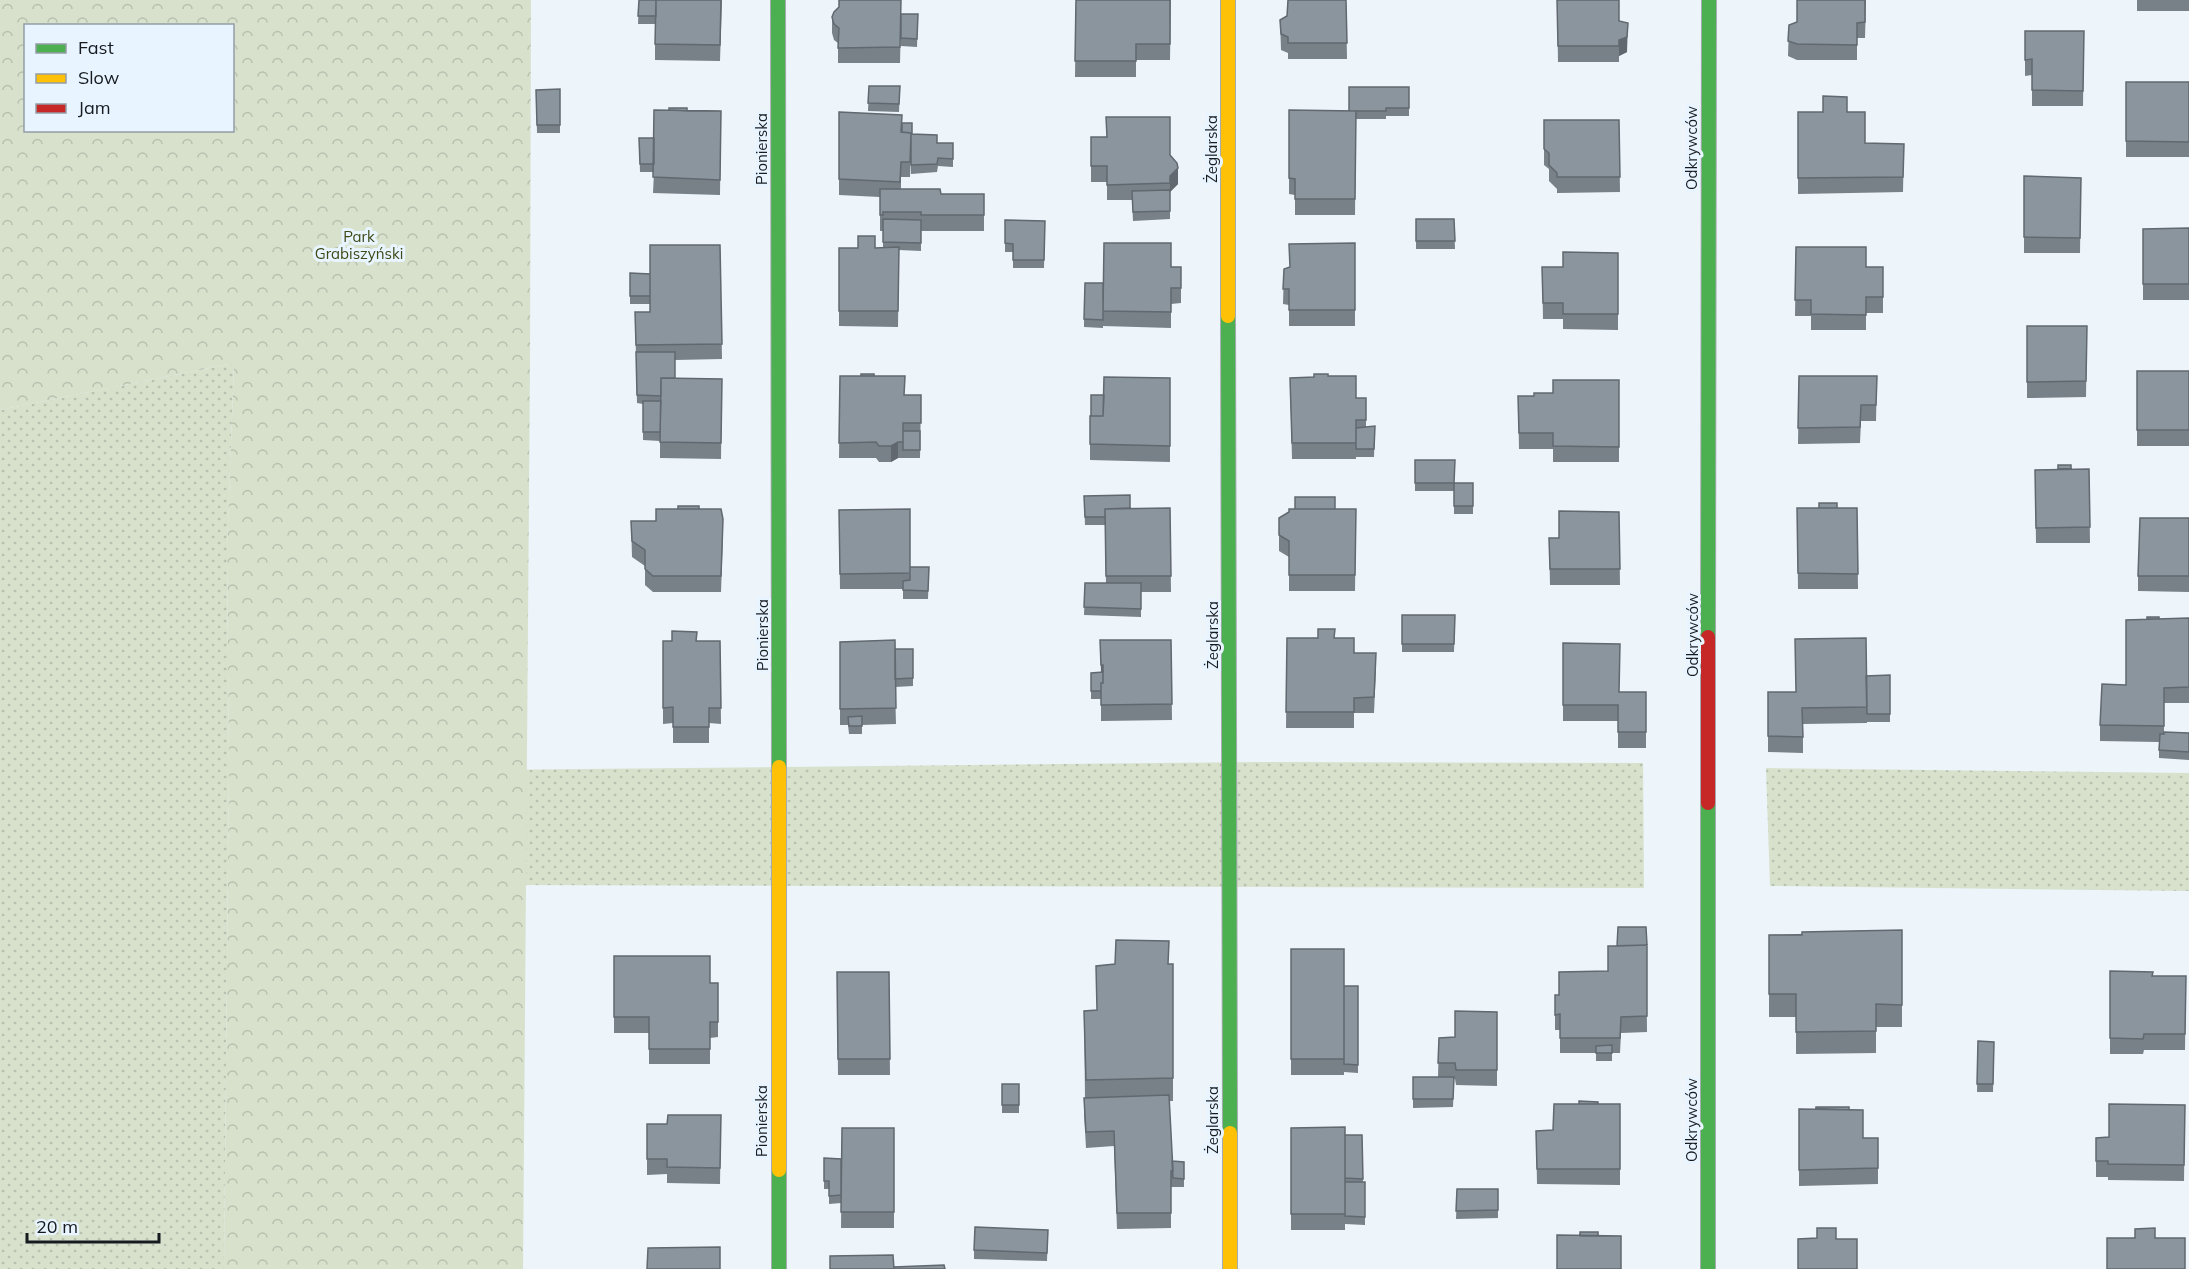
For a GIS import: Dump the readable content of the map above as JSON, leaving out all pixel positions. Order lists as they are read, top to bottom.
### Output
{
  "streets": {
    "street": ["Odkrywców", "Pionierska", "Żeglarska"]
  },
  "parks": ["Park Grabiszyński"],
  "legend": ["Fast", "Slow", "Jam"],
  "scale_bar": "20 m"
}
